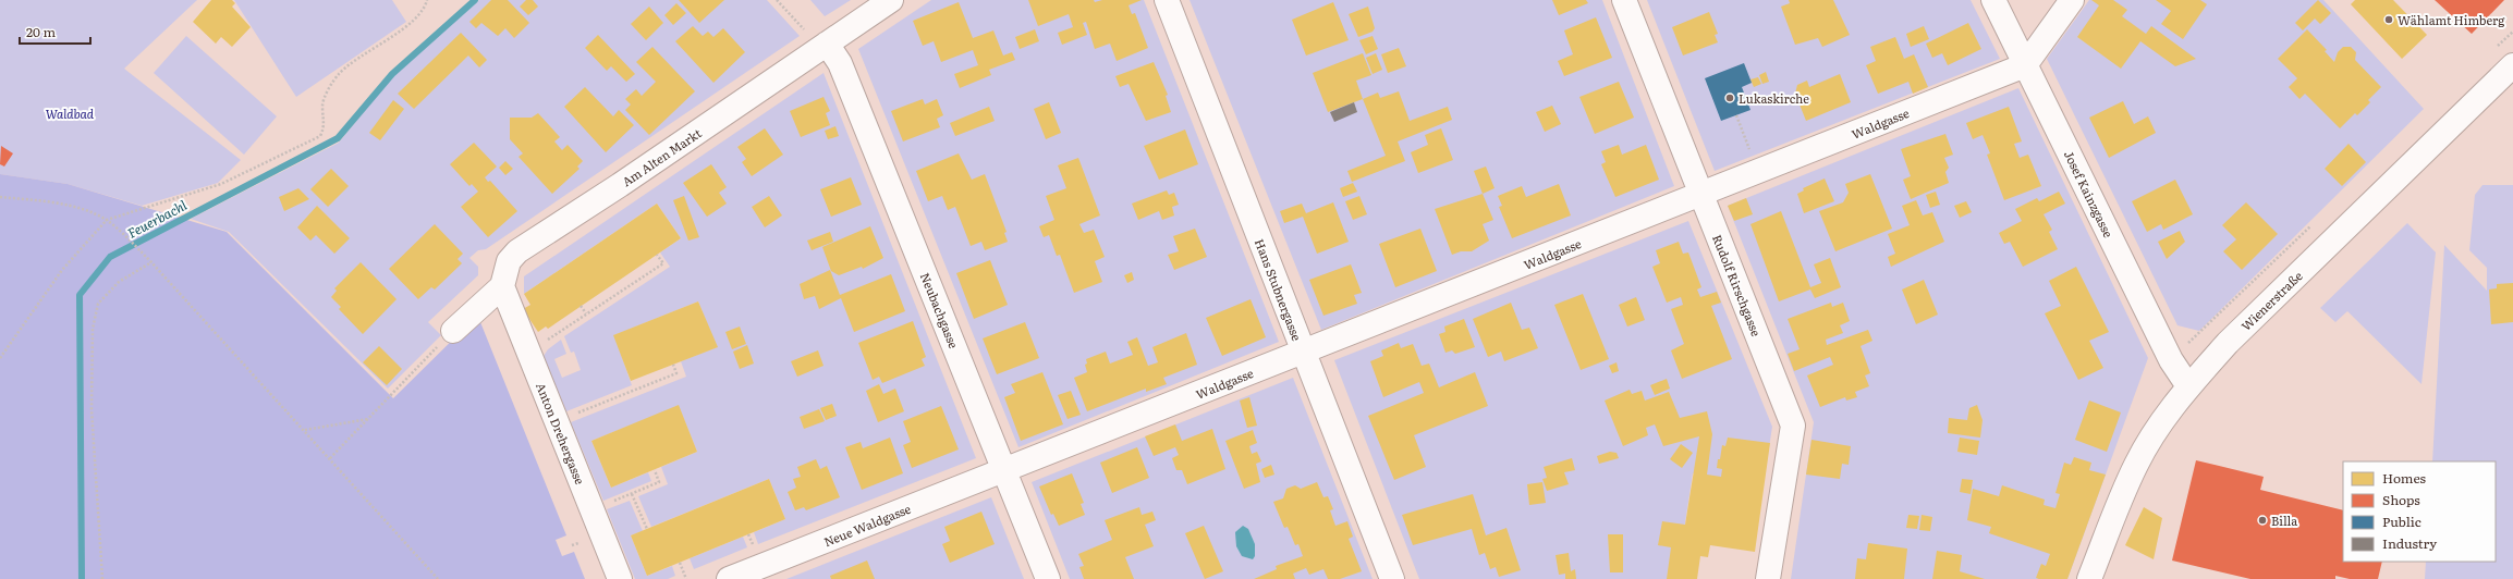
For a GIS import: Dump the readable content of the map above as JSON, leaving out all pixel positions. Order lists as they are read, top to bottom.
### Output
{
  "streets": {
    "street": [
      "Waldgasse",
      "Am Alten Markt",
      "Josef Kainzgasse",
      "Rudolf Rirschgasse",
      "Hans Stubnergasse",
      "Wienerstraße",
      "Neubachgasse",
      "Anton Drehergasse",
      "Neue Waldgasse"
    ]
  },
  "crossings": [
    ["Waldgasse", "Josef Kainzgasse"],
    ["Waldgasse", "Rudolf Rirschgasse"],
    ["Waldgasse", "Hans Stubnergasse"],
    ["Waldgasse", "Neubachgasse"],
    ["Waldgasse", "Neue Waldgasse"],
    ["Am Alten Markt", "Neubachgasse"],
    ["Am Alten Markt", "Anton Drehergasse"],
    ["Josef Kainzgasse", "Wienerstraße"],
    ["Neubachgasse", "Neue Waldgasse"]
  ],
  "water": ["Feuerbachl"],
  "parks": ["Waldbad"],
  "places": ["Wählamt Himberg", "Lukaskirche", "Billa"],
  "legend": [
    "Homes",
    "Shops",
    "Public",
    "Industry"
  ],
  "scale_bar": "20 m"
}
